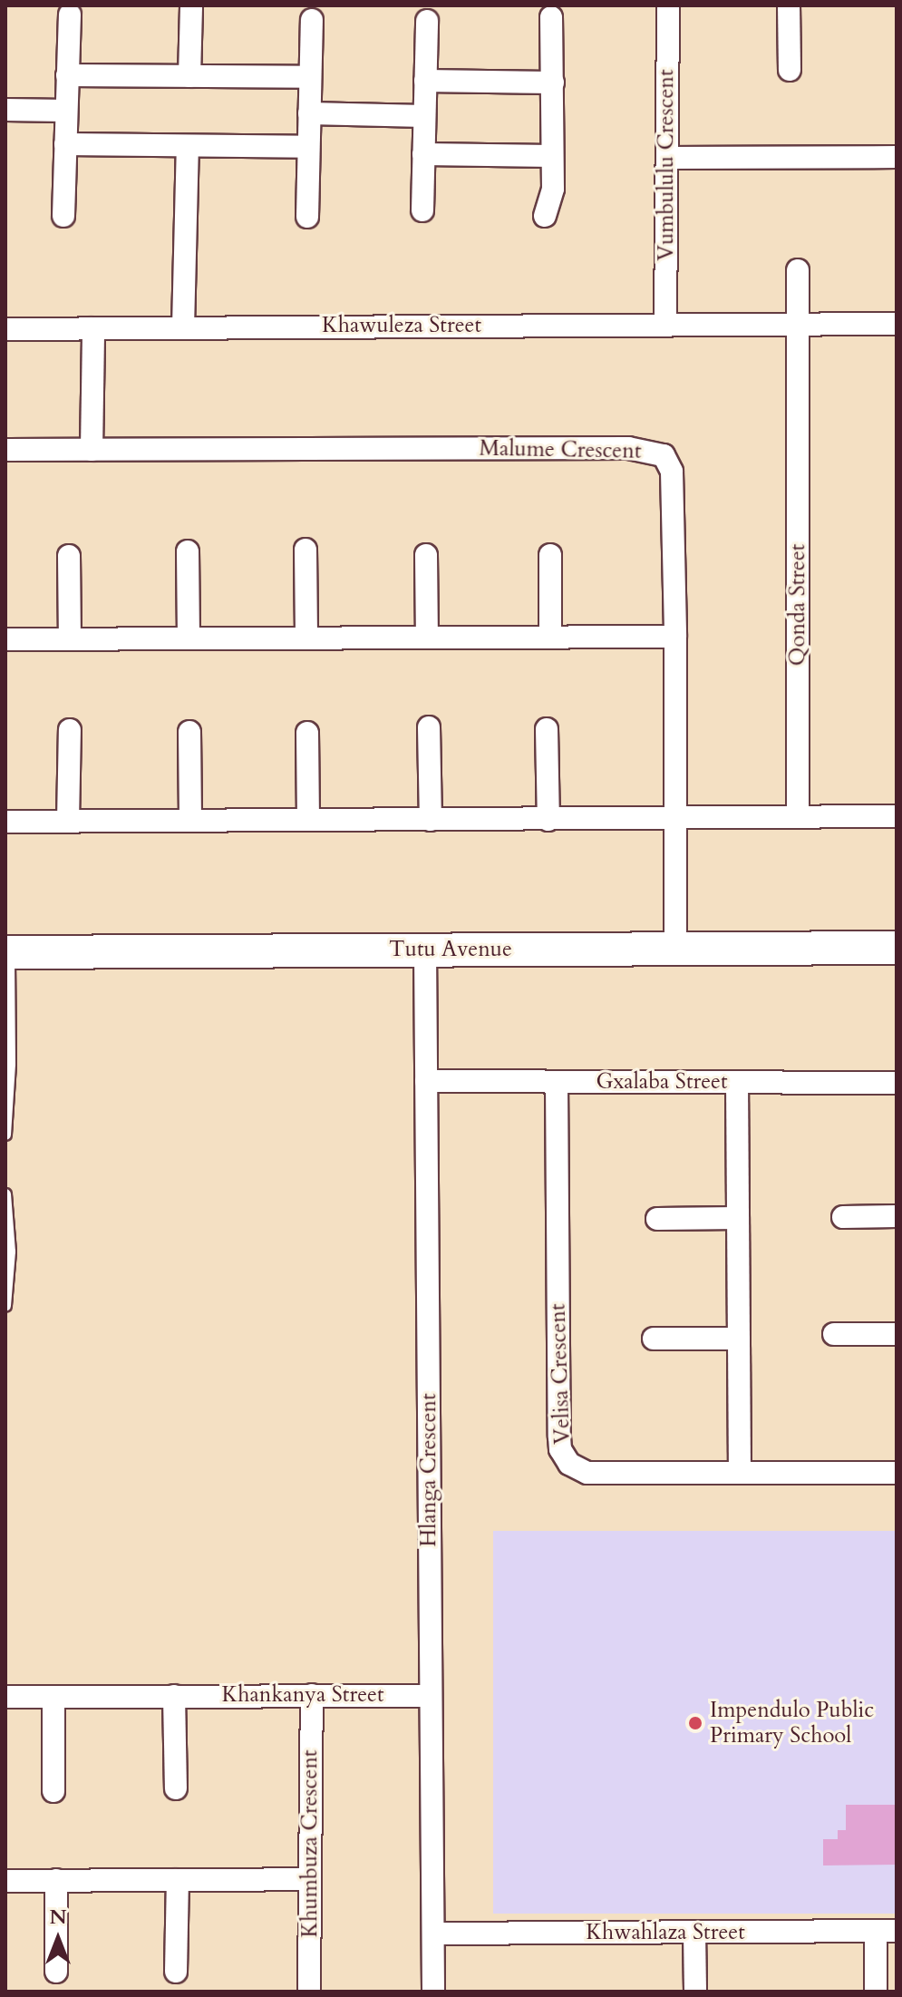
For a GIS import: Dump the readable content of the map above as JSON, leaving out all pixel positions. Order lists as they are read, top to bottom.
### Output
{
  "streets": {
    "street": [
      "Vumbululu Crescent",
      "Khawuleza Street",
      "Malume Crescent",
      "Qonda Street",
      "Tutu Avenue",
      "Gxalaba Street",
      "Velisa Crescent",
      "Hlanga Crescent",
      "Khankanya Street",
      "Khumbuza Crescent",
      "Khwahlaza Street"
    ]
  },
  "crossings": [
    ["Vumbululu Crescent", "Khawuleza Street"],
    ["Khawuleza Street", "Qonda Street"],
    ["Malume Crescent", "Tutu Avenue"],
    ["Tutu Avenue", "Hlanga Crescent"],
    ["Gxalaba Street", "Velisa Crescent"],
    ["Gxalaba Street", "Hlanga Crescent"],
    ["Hlanga Crescent", "Khankanya Street"],
    ["Hlanga Crescent", "Khwahlaza Street"],
    ["Khankanya Street", "Khumbuza Crescent"]
  ],
  "places": ["Impendulo Public Primary School"],
  "north": "top"
}
